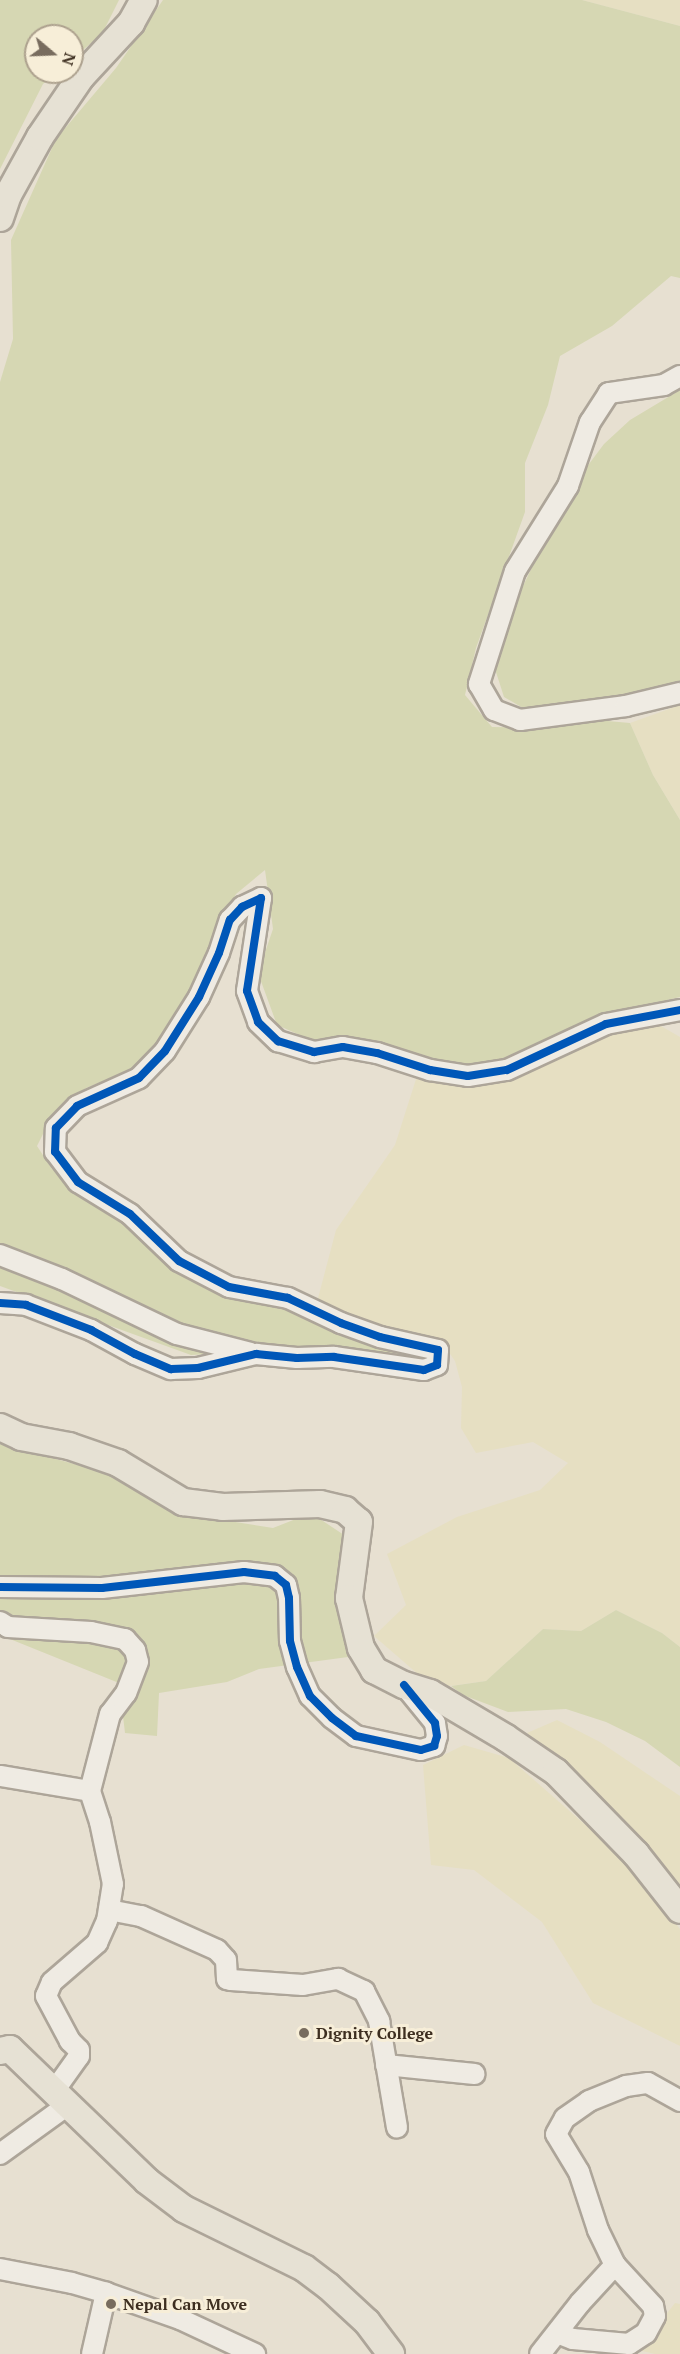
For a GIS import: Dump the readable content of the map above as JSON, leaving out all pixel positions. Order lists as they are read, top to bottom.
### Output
{
  "places": ["Dignity College", "Nepal Can Move"],
  "north": "right"
}
